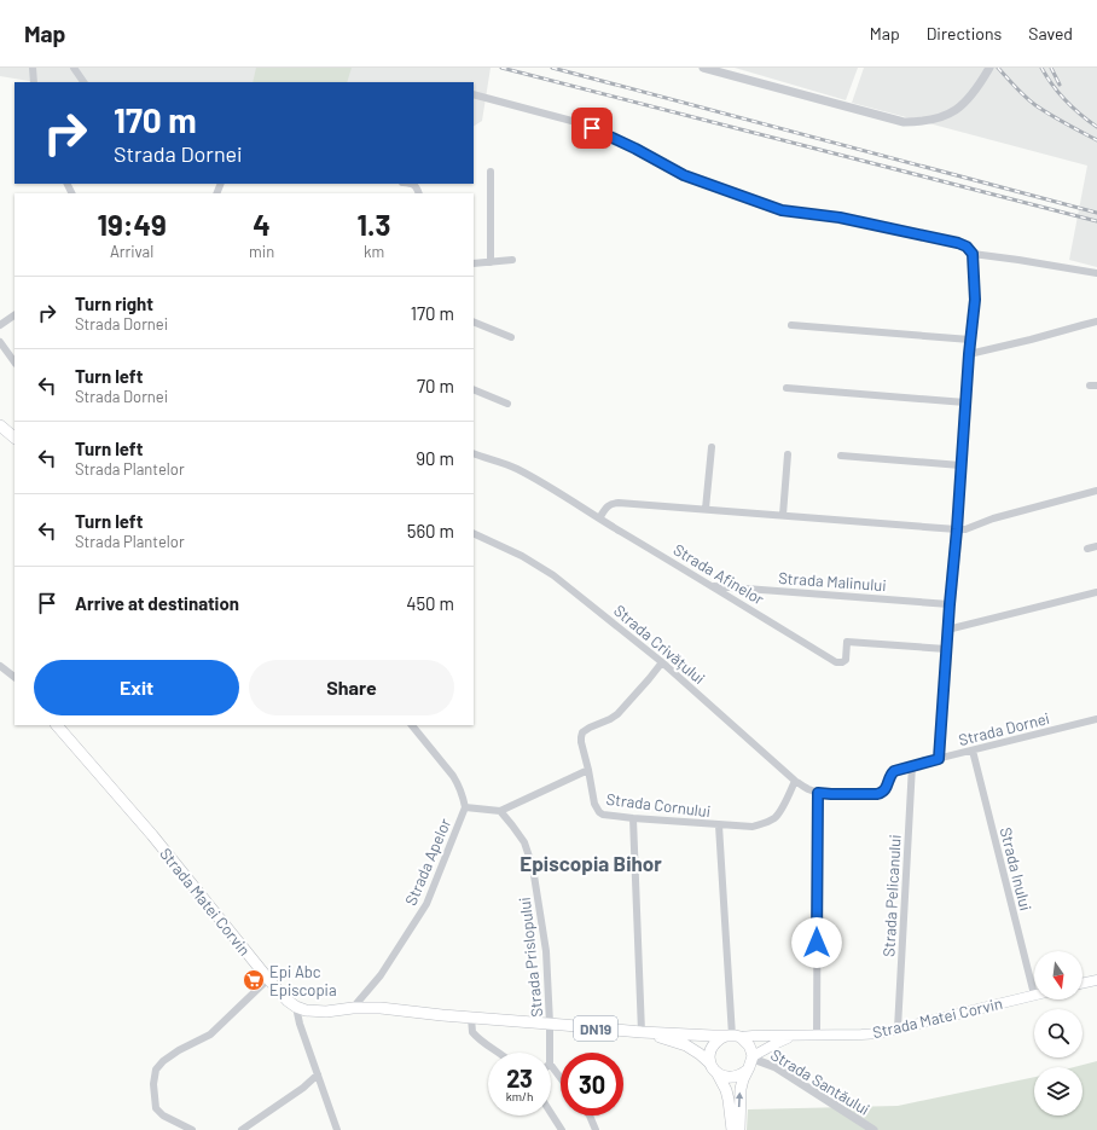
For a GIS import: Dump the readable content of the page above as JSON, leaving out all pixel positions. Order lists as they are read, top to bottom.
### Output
{
  "streets": {
    "main road": ["Strada Matei Corvin", "DN19"],
    "street": [
      "Strada Afinelor",
      "Strada Malinului",
      "Strada Crivățului",
      "Strada Dornei",
      "Strada Cornului",
      "Strada Apelor",
      "Strada Inului",
      "Strada Pelicanului",
      "Strada Prislopului",
      "Strada Santăului"
    ]
  },
  "crossings": [
    ["Strada Afinelor", "Strada Malinului"],
    ["Strada Crivățului", "Strada Dornei"],
    ["Strada Crivățului", "Strada Cornului"],
    ["Strada Dornei", "Strada Inului"],
    ["Strada Dornei", "Strada Pelicanului"],
    ["Strada Apelor", "Strada Matei Corvin"],
    ["Strada Inului", "Strada Matei Corvin"],
    ["Strada Pelicanului", "Strada Matei Corvin"],
    ["Strada Matei Corvin", "Strada Prislopului"],
    ["Strada Matei Corvin", "DN19"],
    ["Strada Matei Corvin", "Strada Santăului"],
    ["DN19", "Strada Santăului"]
  ],
  "districts": ["Episcopia Bihor"],
  "places": {
    "supermarket": ["Epi Abc Episcopia"]
  },
  "north": "bottom",
  "page": {
    "header": "Map",
    "nav": ["Map", "Directions", "Saved"],
    "turn": ["170 m", "Strada Dornei"],
    "eta": [
      "19:49",
      "Arrival",
      "4",
      "min",
      "1.3",
      "km"
    ],
    "list": [
      {
        "name": "Turn right",
        "note": "Strada Dornei",
        "value": "170 m"
      },
      {
        "name": "Turn left",
        "note": "Strada Dornei",
        "value": "70 m"
      },
      {
        "name": "Turn left",
        "note": "Strada Plantelor",
        "value": "90 m"
      },
      {
        "name": "Turn left",
        "note": "Strada Plantelor",
        "value": "560 m"
      },
      {
        "name": "Arrive at destination",
        "value": "450 m"
      }
    ],
    "buttons": ["Exit", "Share"],
    "speed": "23 km/h",
    "limit": "30"
  }
}
